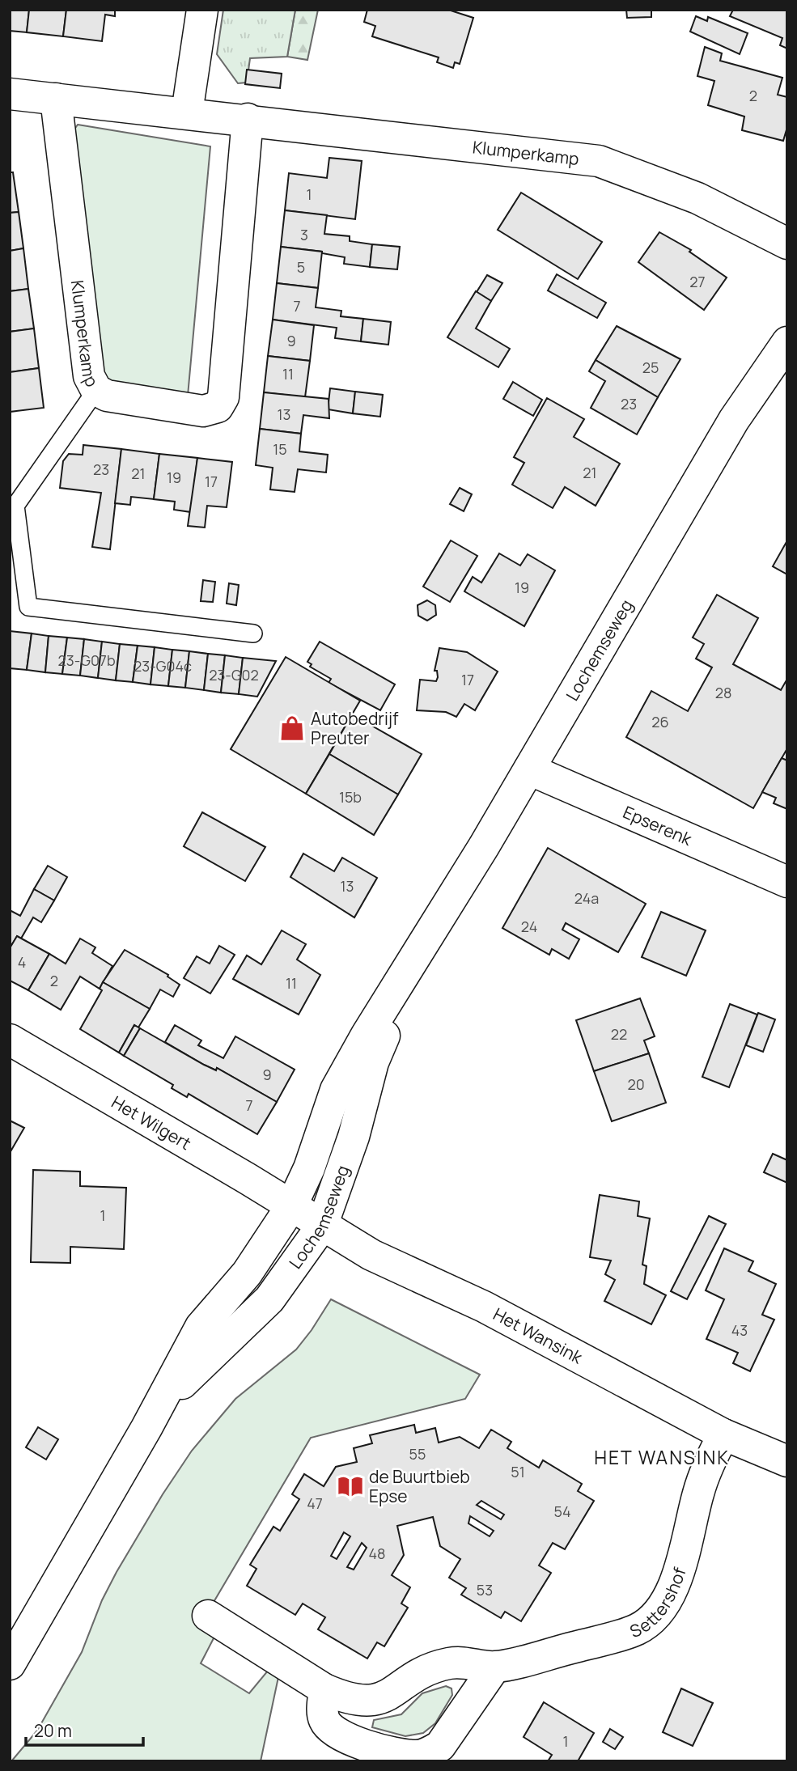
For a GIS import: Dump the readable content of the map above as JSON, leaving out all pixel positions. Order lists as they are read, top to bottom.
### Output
{
  "streets": {
    "street": [
      "Klumperkamp",
      "Lochemseweg",
      "Epserenk",
      "Het Wilgert",
      "Het Wansink",
      "Settershof"
    ]
  },
  "crossings": [
    ["Lochemseweg", "Epserenk"],
    ["Lochemseweg", "Het Wilgert"],
    ["Lochemseweg", "Het Wansink"],
    ["Het Wilgert", "Het Wansink"],
    ["Het Wansink", "Settershof"]
  ],
  "districts": ["HET WANSINK"],
  "places": {
    "shop": ["Autobedrijf Preuter"],
    "library": ["de Buurtbieb Epse"]
  },
  "house_numbers": [
    "2",
    "1",
    "3",
    "5",
    "27",
    "7",
    "9",
    "25",
    "11",
    "23",
    "13",
    "15",
    "23",
    "21",
    "21",
    "19",
    "17",
    "19",
    "23-G07b",
    "23-G04c",
    "23-G02",
    "17",
    "28",
    "26",
    "15b",
    "13",
    "24a",
    "24",
    "4",
    "2",
    "11",
    "22",
    "9",
    "20",
    "7",
    "1",
    "43",
    "55",
    "51",
    "47",
    "54",
    "48",
    "53",
    "1"
  ],
  "scale_bar": "20 m"
}
